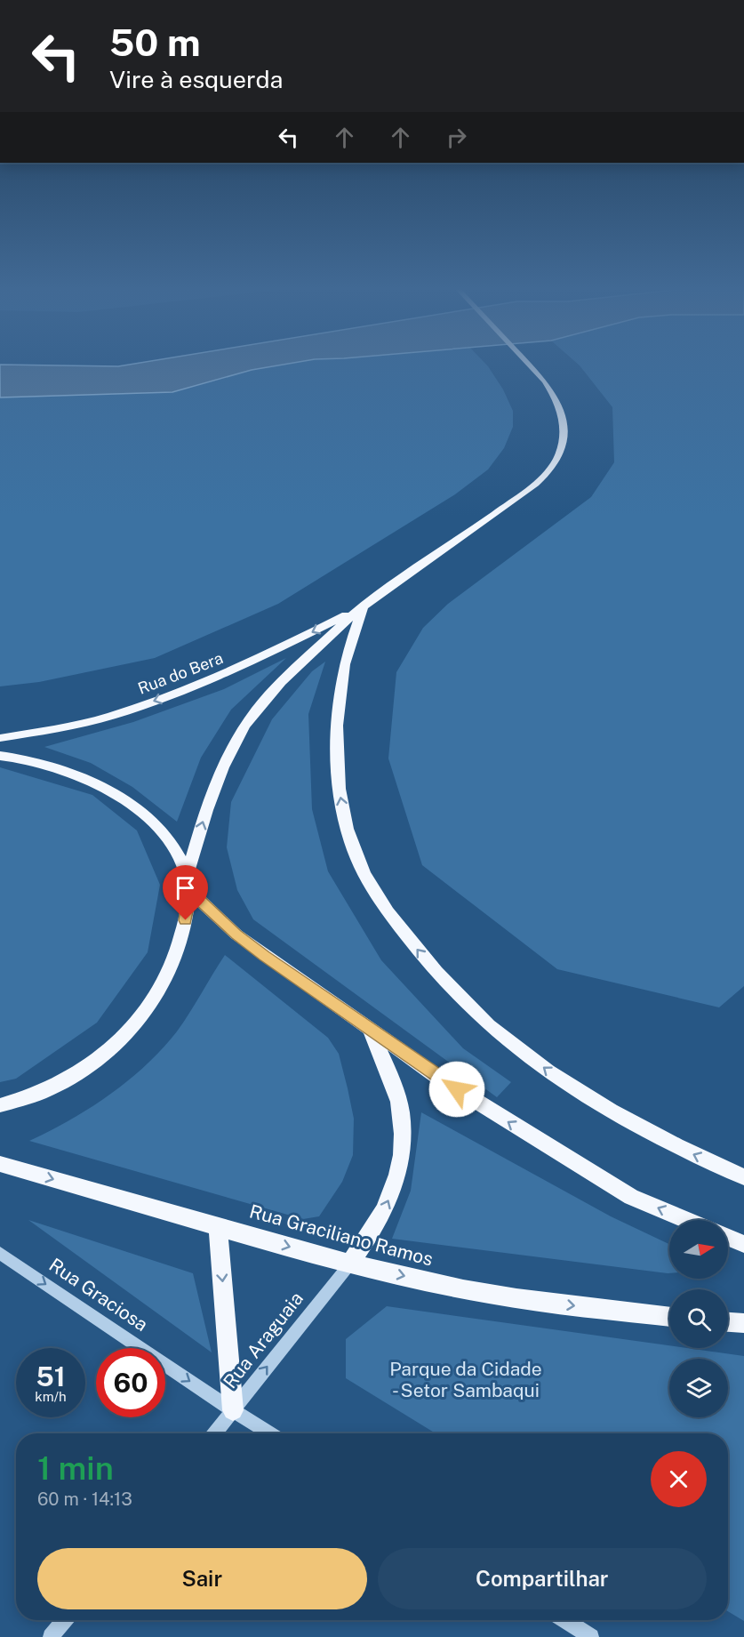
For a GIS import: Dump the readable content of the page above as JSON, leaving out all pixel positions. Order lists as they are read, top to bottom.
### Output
{
  "streets": {
    "main road": ["Rua do Bera", "Rua Graciliano Ramos"],
    "street": ["Rua Graciosa", "Rua Araguaia"]
  },
  "crossings": [
    ["Rua Graciliano Ramos", "Rua Araguaia"],
    ["Rua Graciosa", "Rua Araguaia"]
  ],
  "one_way": ["Rua Graciliano Ramos", "Rua Graciosa", "Rua Araguaia"],
  "parks": ["Parque da Cidade - Setor Sambaqui"],
  "north": "right",
  "page": {
    "turn": ["50 m", "Vire à esquerda"],
    "speed": "51 km/h",
    "limit": "60",
    "heading": ["1 min", "60 m · 14:13"],
    "buttons": ["Sair", "Compartilhar"]
  }
}
